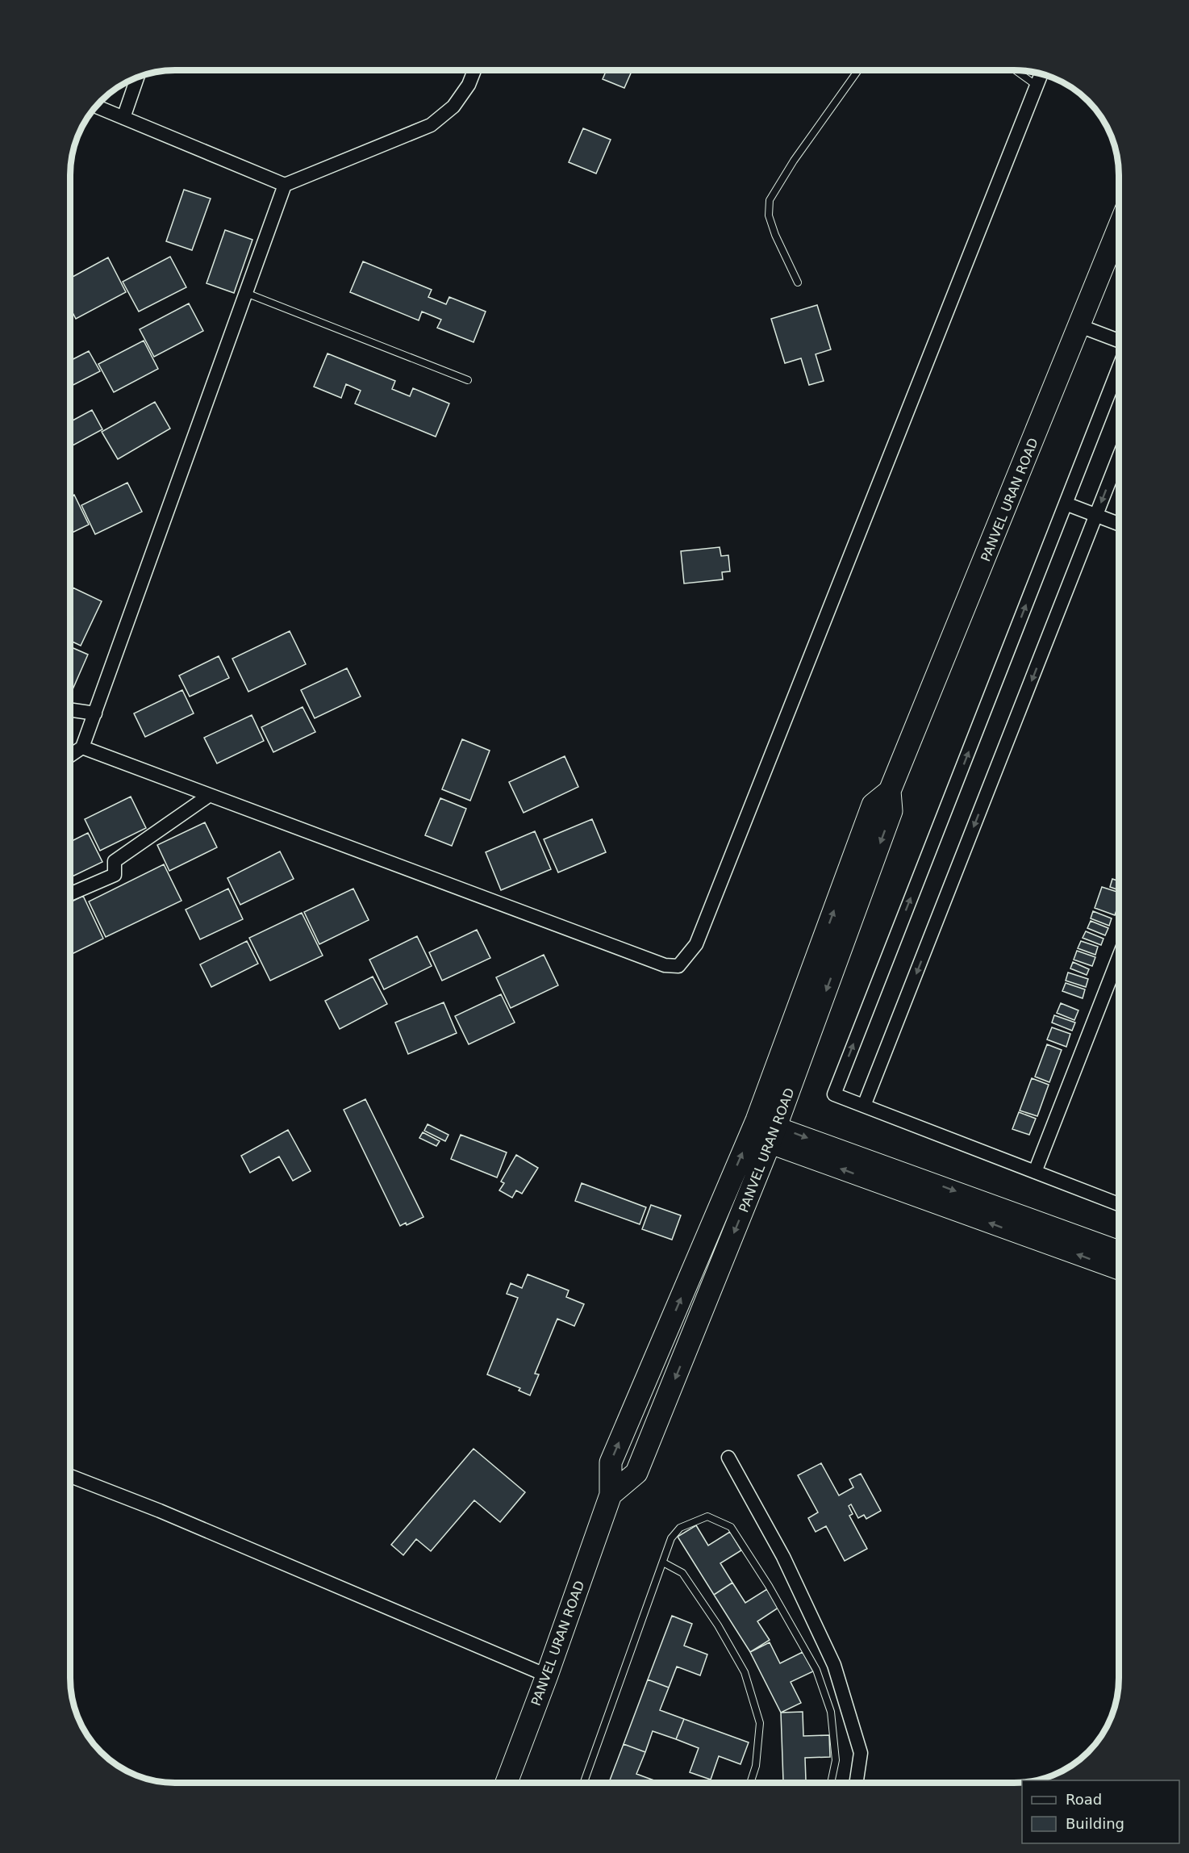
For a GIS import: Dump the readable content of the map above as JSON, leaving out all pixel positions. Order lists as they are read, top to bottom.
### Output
{
  "streets": {
    "main road": ["PANVEL URAN ROAD"]
  },
  "legend": ["Road", "Building"]
}
